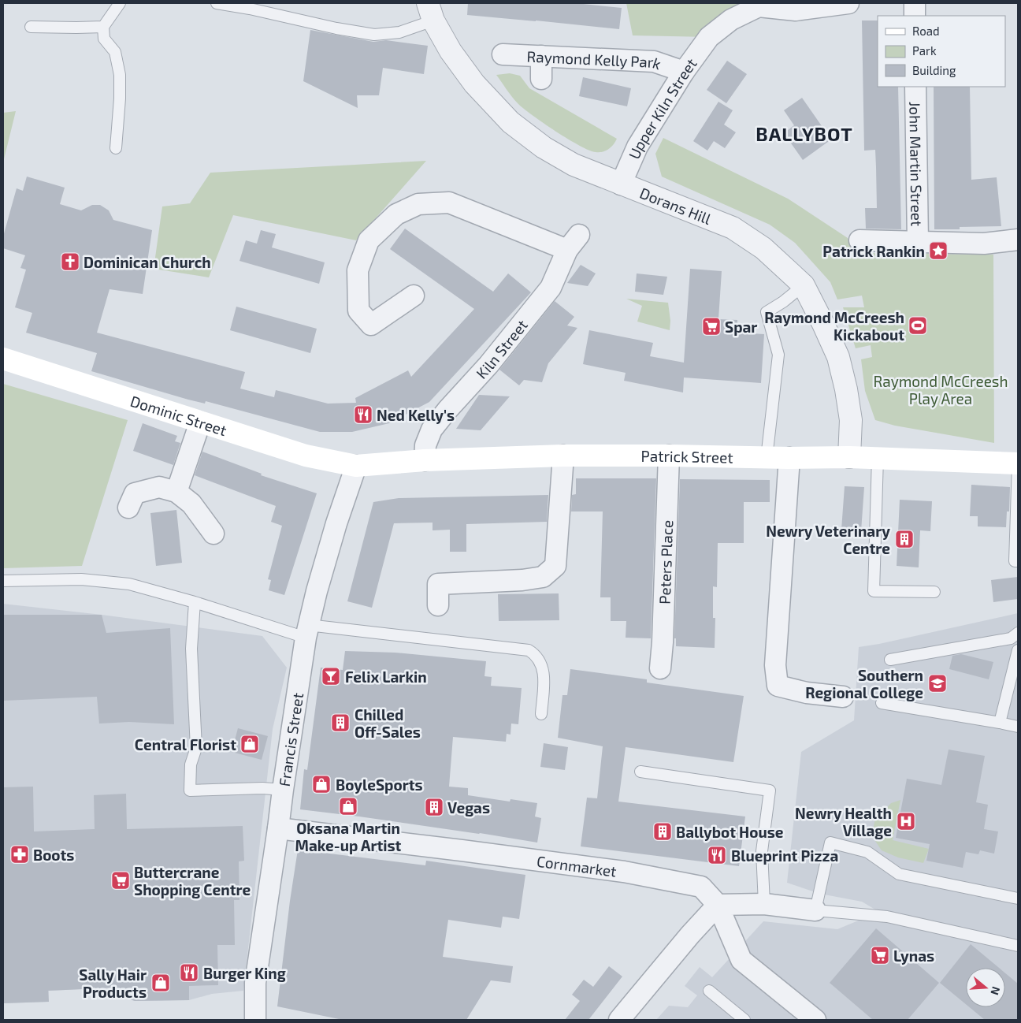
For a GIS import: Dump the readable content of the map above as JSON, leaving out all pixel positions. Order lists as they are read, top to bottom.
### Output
{
  "streets": {
    "main road": ["Dominic Street", "Patrick Street"],
    "street": [
      "Raymond Kelly Park",
      "Upper Kiln Street",
      "John Martin Street",
      "Dorans Hill",
      "Kiln Street",
      "Peters Place",
      "Francis Street",
      "Cornmarket"
    ]
  },
  "crossings": [
    ["Raymond Kelly Park", "Upper Kiln Street"],
    ["Upper Kiln Street", "Dorans Hill"],
    ["Dorans Hill", "Patrick Street"],
    ["Kiln Street", "Patrick Street"],
    ["Dominic Street", "Patrick Street"],
    ["Dominic Street", "Francis Street"],
    ["Patrick Street", "Peters Place"],
    ["Patrick Street", "Francis Street"],
    ["Francis Street", "Cornmarket"]
  ],
  "districts": ["BALLYBOT"],
  "parks": ["Raymond McCreesh Play Area"],
  "places": {
    "place": ["Patrick Rankin"],
    "church": ["Dominican Church"],
    "sports": ["Raymond McCreesh Kickabout"],
    "supermarket": ["Spar", "Buttercrane Shopping Centre", "Lynas"],
    "restaurant": ["Ned Kelly's", "Blueprint Pizza", "Burger King"],
    "building": [
      "Newry Veterinary Centre",
      "Chilled Off-Sales",
      "Vegas",
      "Ballybot House"
    ],
    "bar": ["Felix Larkin"],
    "school or university": ["Southern Regional College"],
    "shop": [
      "Central Florist",
      "BoyleSports",
      "Oksana Martin Make-up Artist",
      "Sally Hair Products"
    ],
    "hospital": ["Newry Health Village"],
    "pharmacy": ["Boots"]
  },
  "legend": ["Road", "Park", "Building"],
  "north": "right"
}
